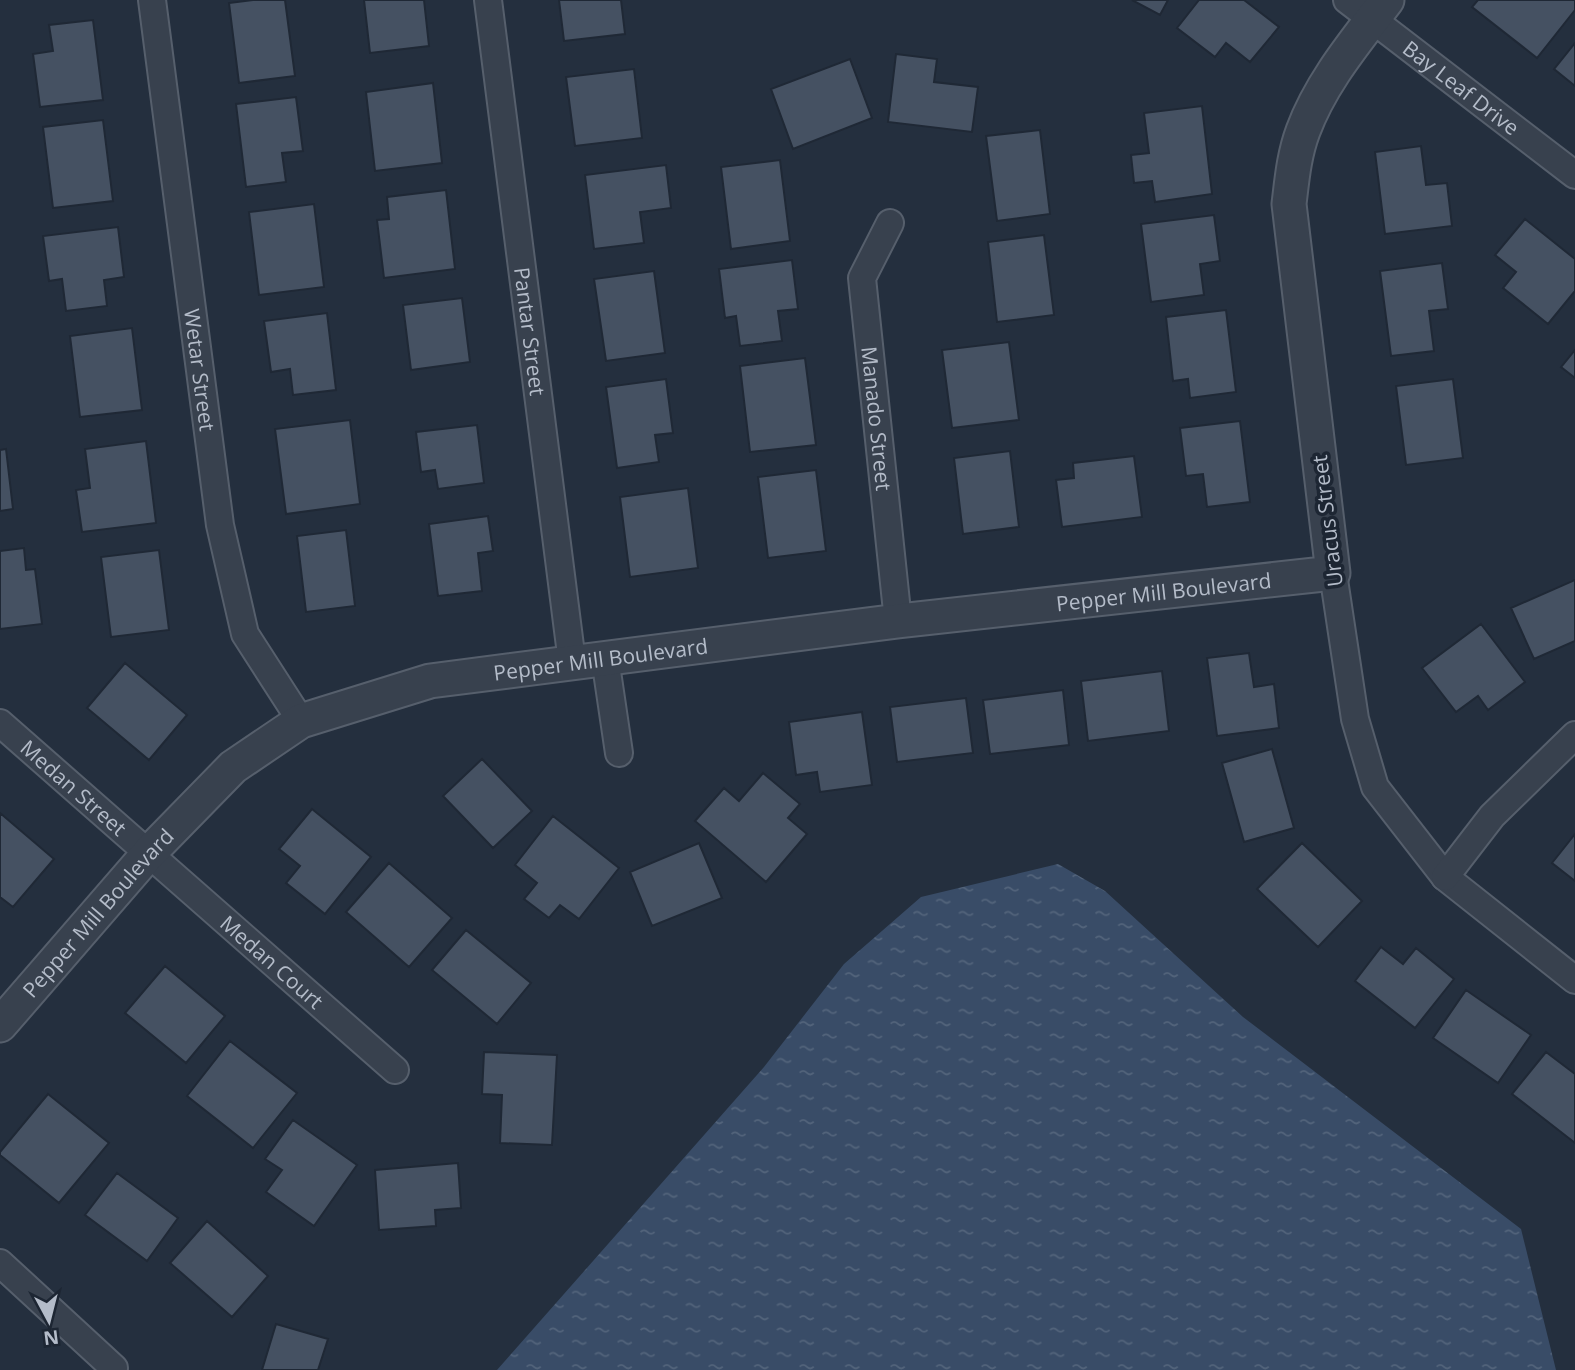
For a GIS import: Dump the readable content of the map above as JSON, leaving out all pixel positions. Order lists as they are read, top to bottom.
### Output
{
  "streets": {
    "street": [
      "Bay Leaf Drive",
      "Pantar Street",
      "Wetar Street",
      "Manado Street",
      "Uracus Street",
      "Pepper Mill Boulevard",
      "Medan Street",
      "Medan Court"
    ]
  },
  "crossings": [
    ["Bay Leaf Drive", "Uracus Street"],
    ["Pantar Street", "Pepper Mill Boulevard"],
    ["Wetar Street", "Pepper Mill Boulevard"],
    ["Manado Street", "Pepper Mill Boulevard"],
    ["Uracus Street", "Pepper Mill Boulevard"],
    ["Pepper Mill Boulevard", "Medan Street"],
    ["Pepper Mill Boulevard", "Medan Court"],
    ["Medan Street", "Medan Court"]
  ],
  "north": "bottom"
}
